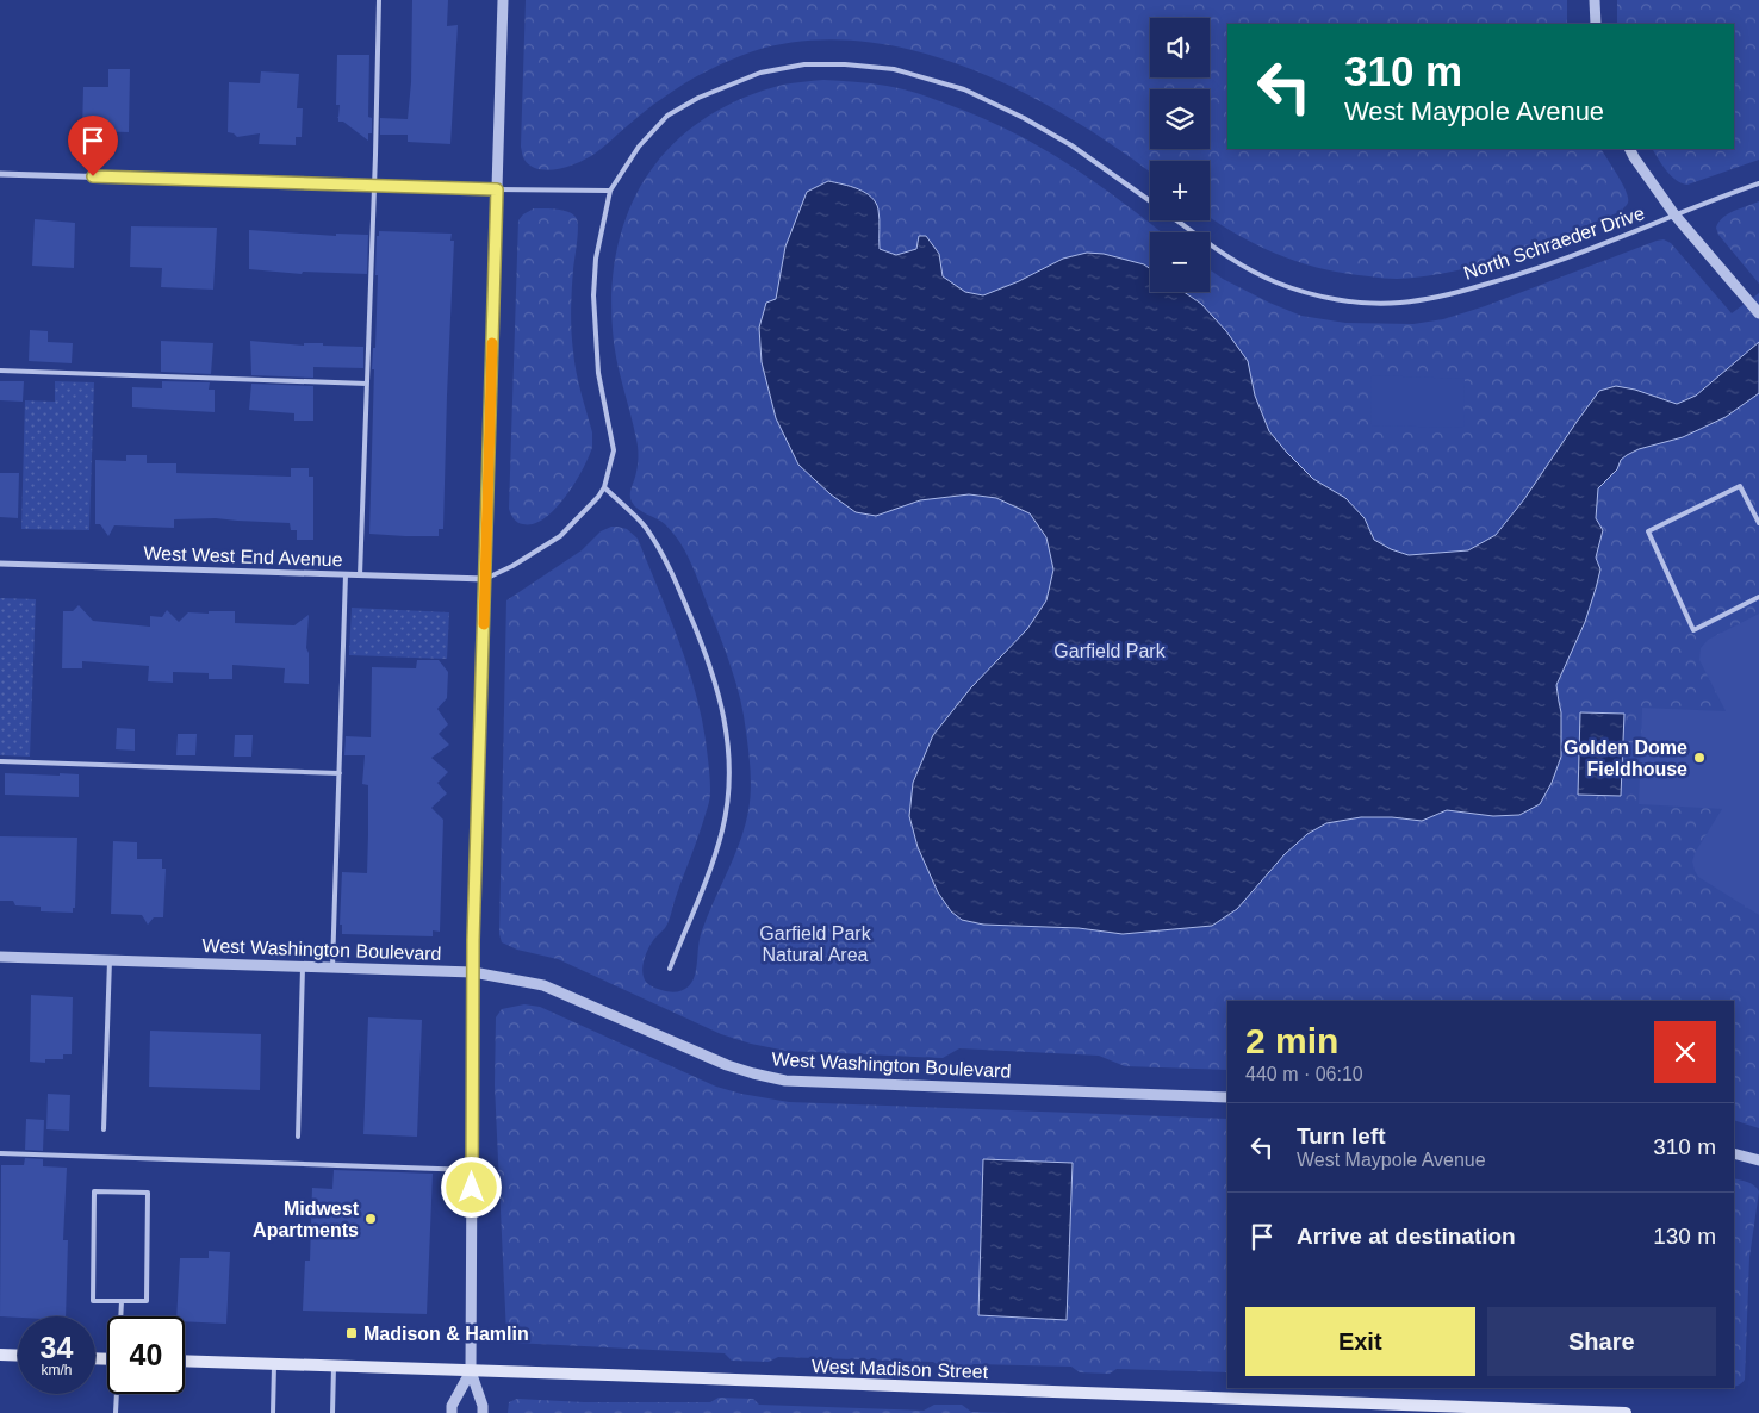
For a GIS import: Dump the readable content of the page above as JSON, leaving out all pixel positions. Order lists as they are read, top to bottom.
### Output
{
  "streets": {
    "main road": ["West Madison Street"],
    "street": ["West West End Avenue", "West Washington Boulevard"],
    "lane": ["North Schraeder Drive"]
  },
  "parks": ["Garfield Park", "Garfield Park Natural Area"],
  "places": {
    "other": ["Golden Dome Fieldhouse", "Midwest Apartments"],
    "transit": ["Madison & Hamlin"]
  },
  "page": {
    "map_buttons": ["+", "−"],
    "turn": ["310 m", "West Maypole Avenue"],
    "heading": ["2 min", "440 m · 06:10"],
    "list": [
      {
        "name": "Turn left",
        "note": "West Maypole Avenue",
        "value": "310 m"
      },
      {
        "name": "Arrive at destination",
        "value": "130 m"
      }
    ],
    "buttons": ["Exit", "Share"],
    "speed": "34 km/h",
    "limit": "40"
  }
}
